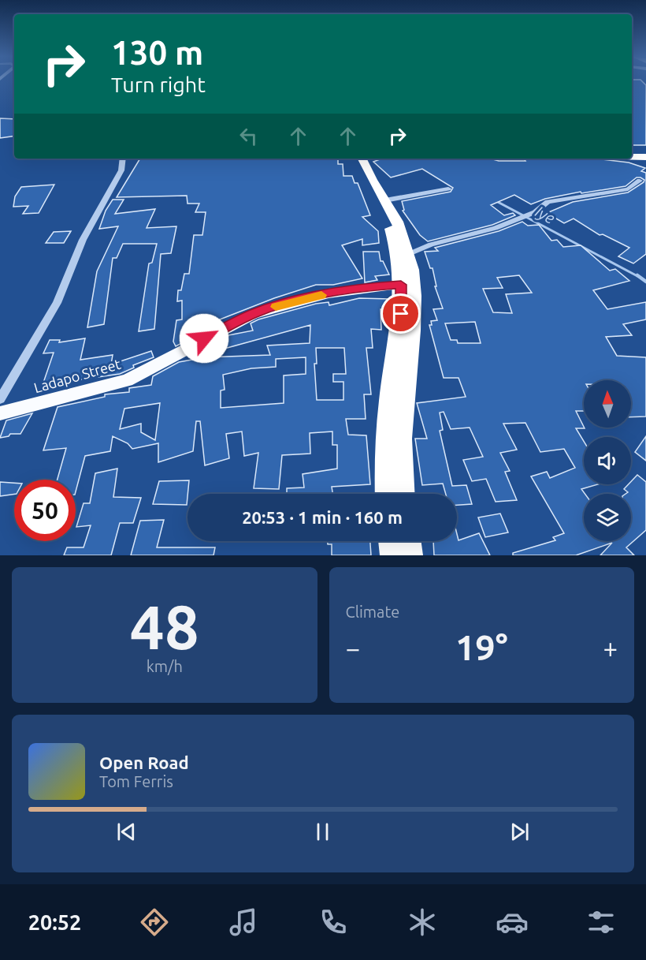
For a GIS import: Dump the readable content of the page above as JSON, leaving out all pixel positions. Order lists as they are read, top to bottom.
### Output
{
  "streets": {
    "main road": ["Ladapo Street"]
  },
  "water": ["Iye"],
  "north": "top",
  "page": {
    "turn": ["130 m", "Turn right"],
    "limit": "50",
    "trip": "20:53 · 1 min · 160 m",
    "tile": [
      ["48", "km/h"],
      "Climate"
    ],
    "heat": ["−", "19°", "+"],
    "song": ["Open Road", "Tom Ferris"],
    "tabs": "20:52"
  }
}
